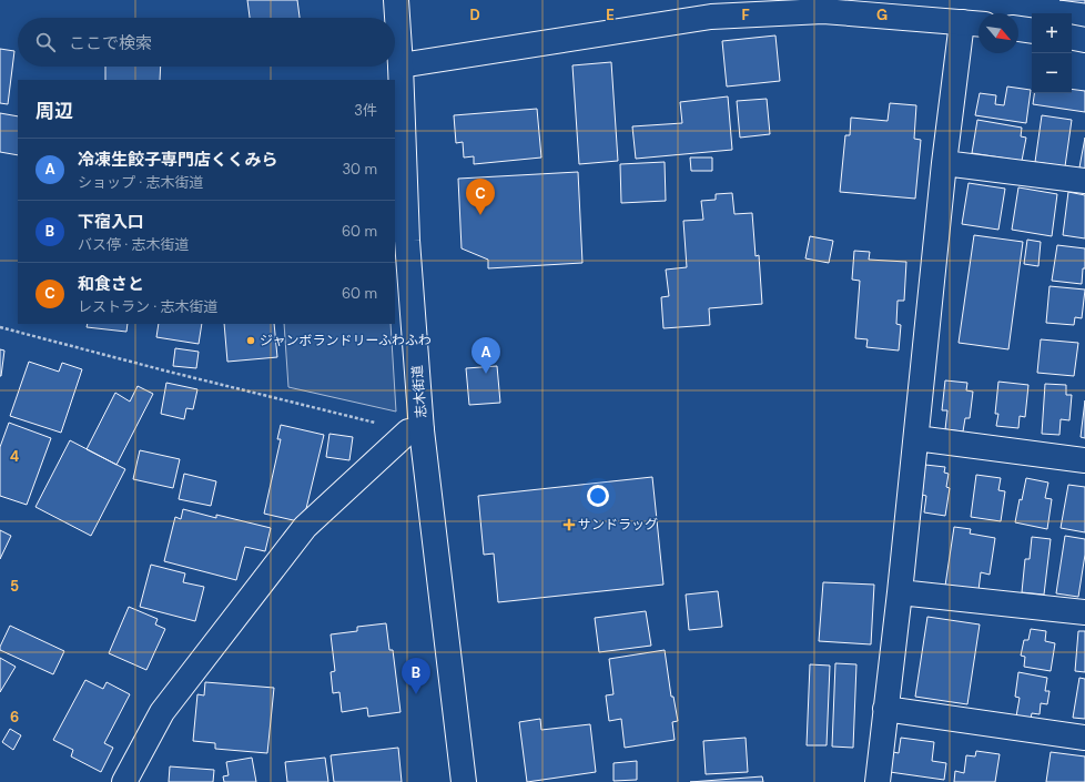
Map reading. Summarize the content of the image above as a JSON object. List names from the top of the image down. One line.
{"streets":{"street":["志木街道"]},"places":{"other":["ジャンボランドリーふわふわ"],"health":["サンドラッグ"]},"north":"bottom right","page":{"map_buttons":["+","−"],"search":"ここで検索","heading":["周辺","3件"],"list":[{"mark":"A","name":"冷凍生餃子専門店くくみら","note":"ショップ · 志木街道","value":"30 m"},{"mark":"B","name":"下宿入口","note":"バス停 · 志木街道","value":"60 m"},{"mark":"C","name":"和食さと","note":"レストラン · 志木街道","value":"60 m"}],"pins":["C","A","B"]},"grid":{"columns":["D","E","F","G"],"rows":["4","5","6"]}}
